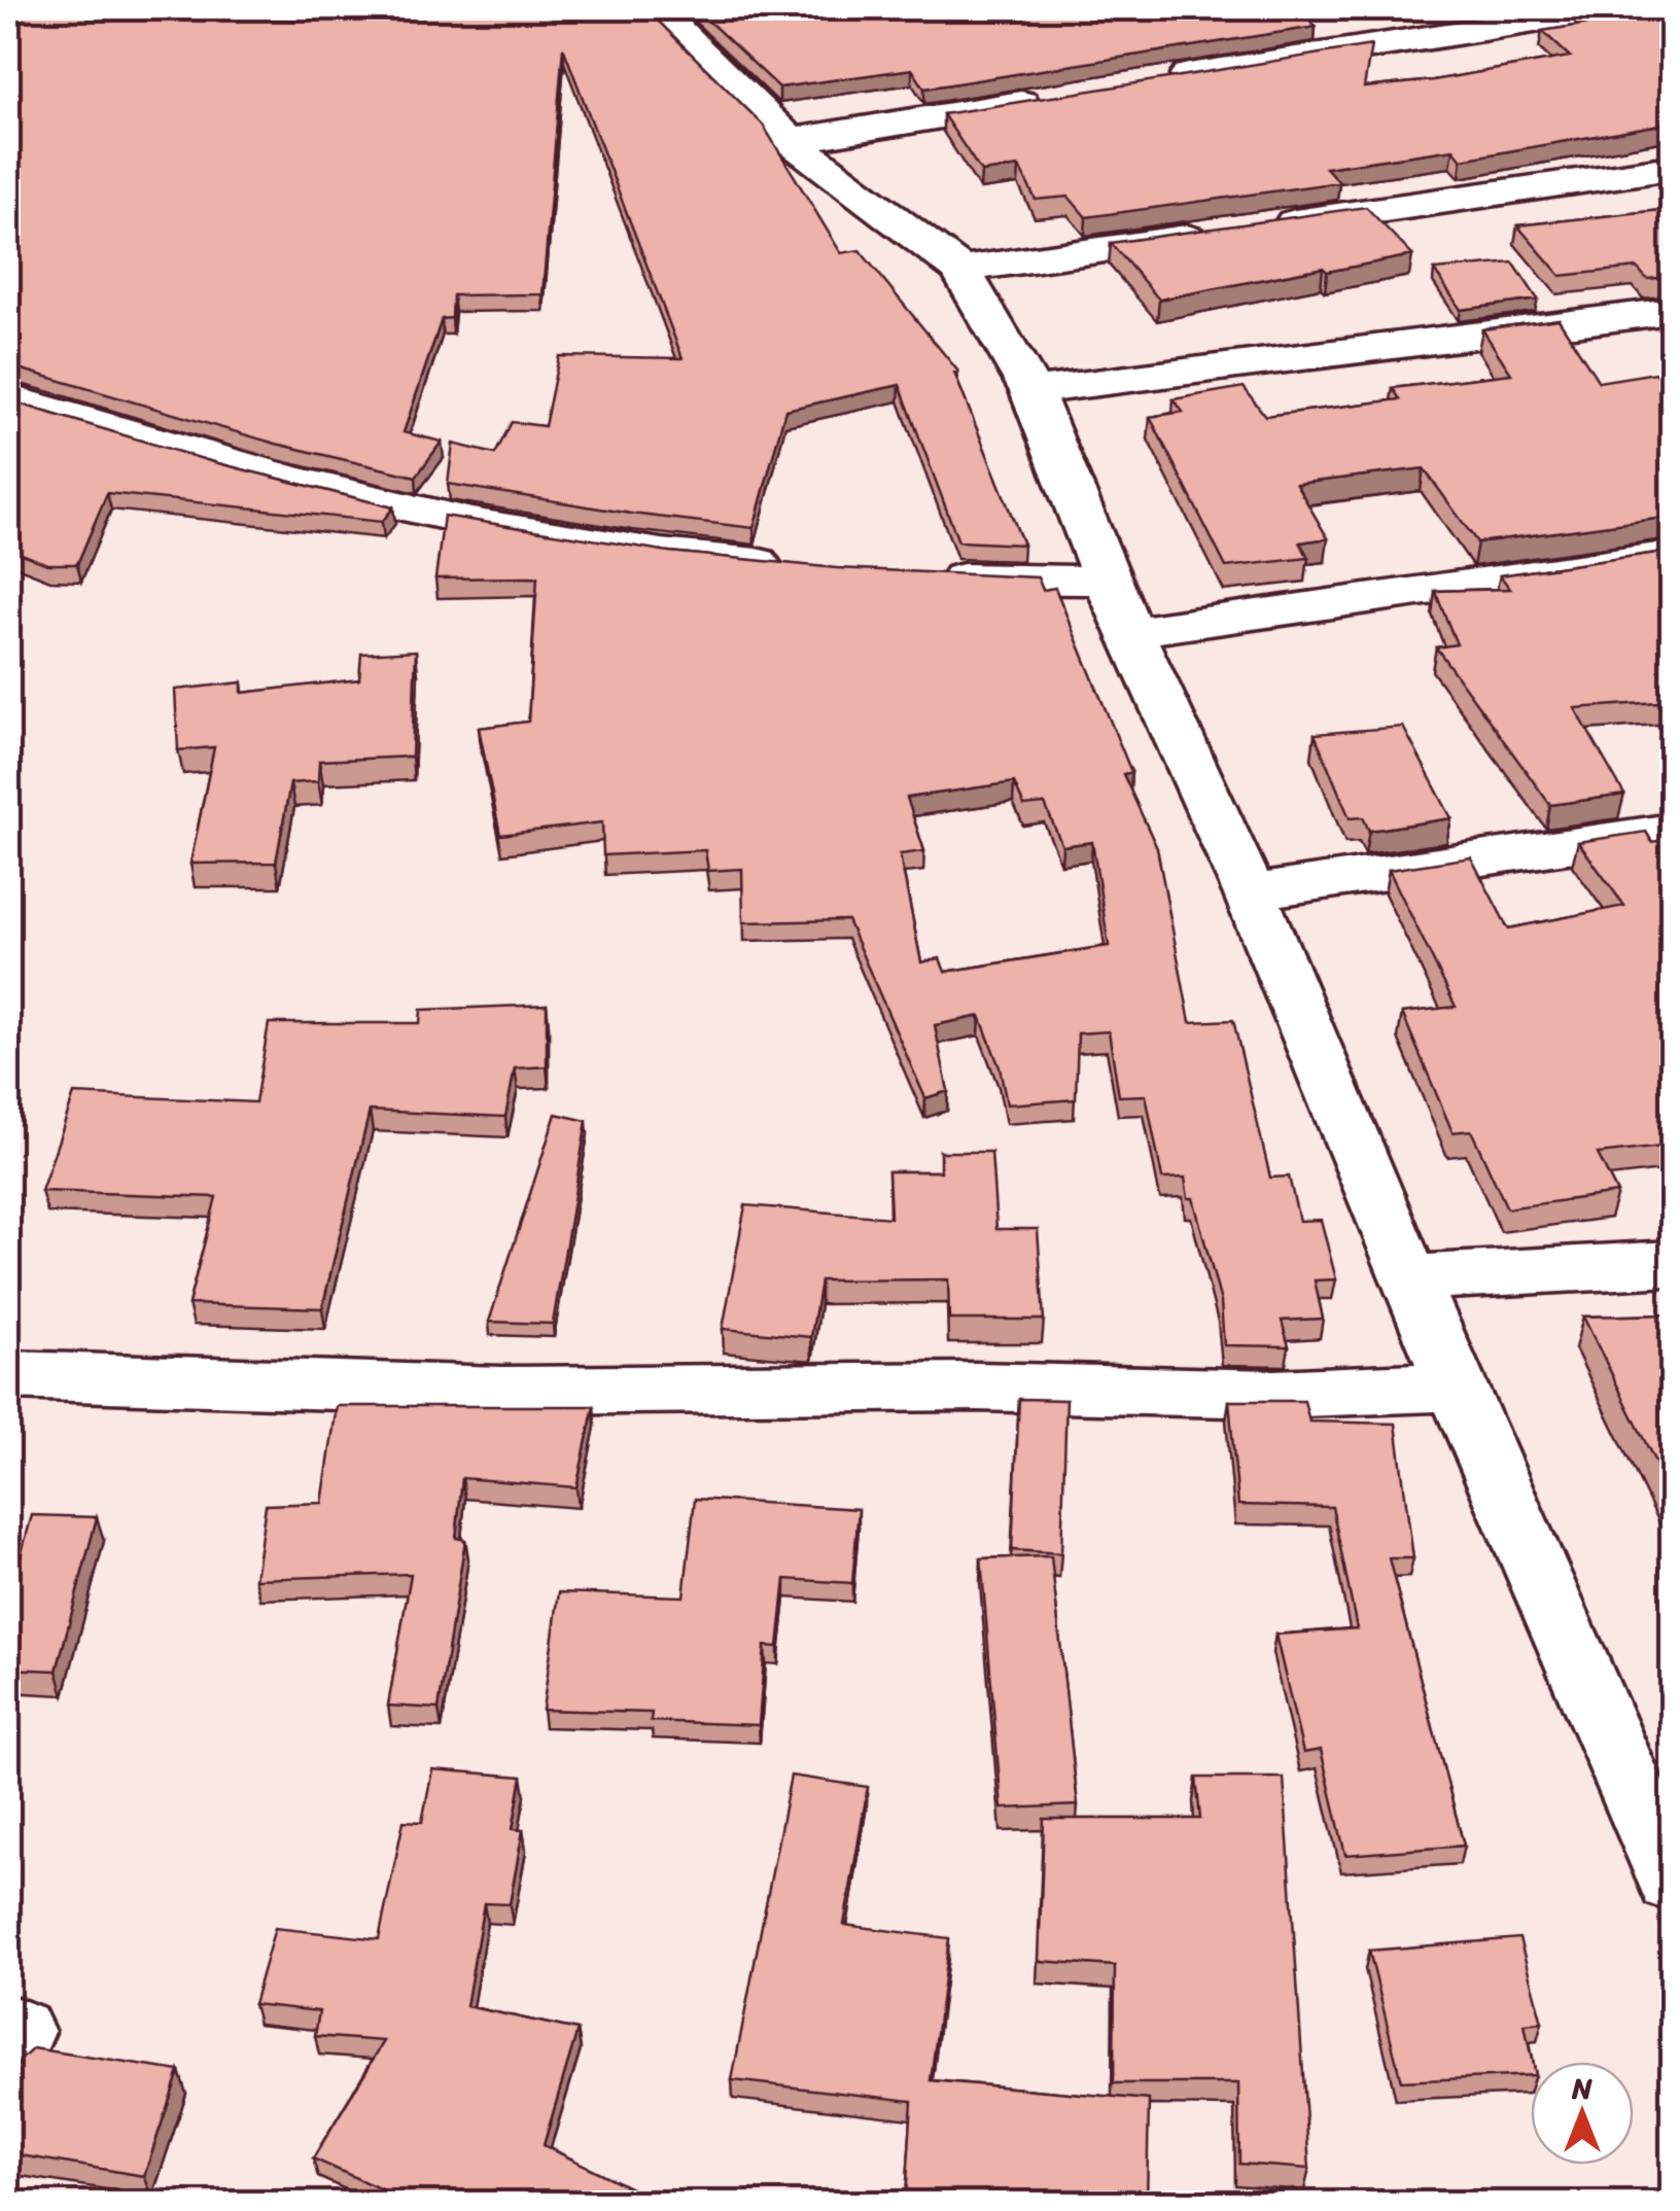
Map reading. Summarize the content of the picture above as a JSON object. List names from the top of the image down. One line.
{"north":"top"}
